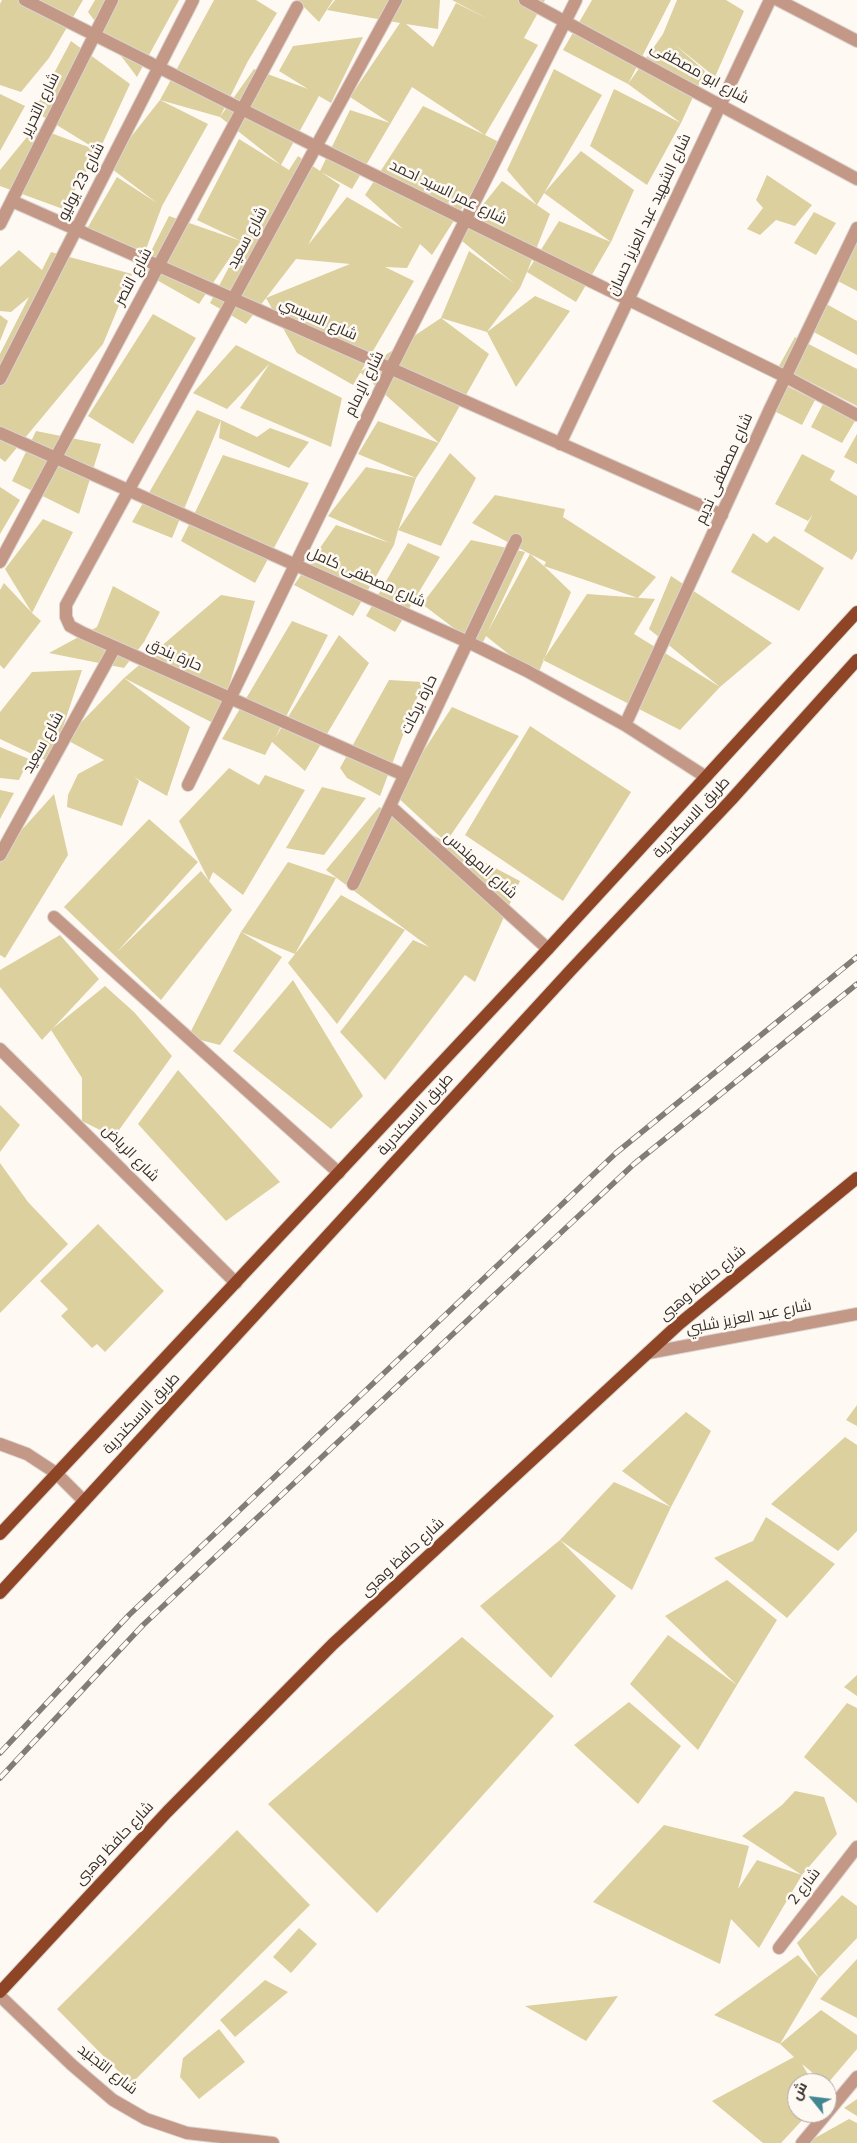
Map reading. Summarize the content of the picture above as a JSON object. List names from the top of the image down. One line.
{"streets":{"main road":["طريق الاسكندرية","شارع حافظ وهبى"],"street":["شارع ابو مصطفى","شارع التحرير","شارع 23 يوليو","شارع عمر السيد احمد","شارع الشهيد عبد العزيز حسان","شارع سعيد","شارع النصر","شارع السيسي","شارع الإمام","شارع مصطفى نديم","شارع مصطفى كامل","حارة بندق","حارة بركات","شارع المهندس","شارع الرياض","شارع عبد العزيز شلبي","شارع 2","شارع التجنيد"]},"crossings":[["شارع ابو مصطفى","شارع الشهيد عبد العزيز حسان"],["شارع ابو مصطفى","شارع الإمام"],["شارع التحرير","شارع عمر السيد احمد"],["شارع التحرير","شارع السيسي"],["شارع 23 يوليو","شارع عمر السيد احمد"],["شارع 23 يوليو","شارع السيسي"],["شارع عمر السيد احمد","شارع الشهيد عبد العزيز حسان"],["شارع عمر السيد احمد","شارع سعيد"],["شارع عمر السيد احمد","شارع النصر"],["شارع عمر السيد احمد","شارع الإمام"],["شارع عمر السيد احمد","شارع مصطفى نديم"],["شارع الشهيد عبد العزيز حسان","شارع السيسي"],["شارع سعيد","شارع السيسي"],["شارع سعيد","شارع مصطفى كامل"],["شارع سعيد","حارة بندق"],["شارع النصر","شارع السيسي"],["شارع النصر","شارع مصطفى كامل"],["شارع السيسي","شارع الإمام"],["شارع السيسي","شارع مصطفى نديم"],["شارع الإمام","شارع مصطفى كامل"],["شارع الإمام","حارة بندق"],["شارع مصطفى نديم","شارع مصطفى كامل"],["شارع مصطفى كامل","حارة بندق"],["شارع مصطفى كامل","حارة بركات"],["شارع مصطفى كامل","طريق الاسكندرية"],["حارة بندق","حارة بركات"],["حارة بركات","شارع المهندس"],["طريق الاسكندرية","شارع المهندس"],["طريق الاسكندرية","شارع الرياض"],["شارع حافظ وهبى","شارع عبد العزيز شلبي"]],"north":"top left"}
